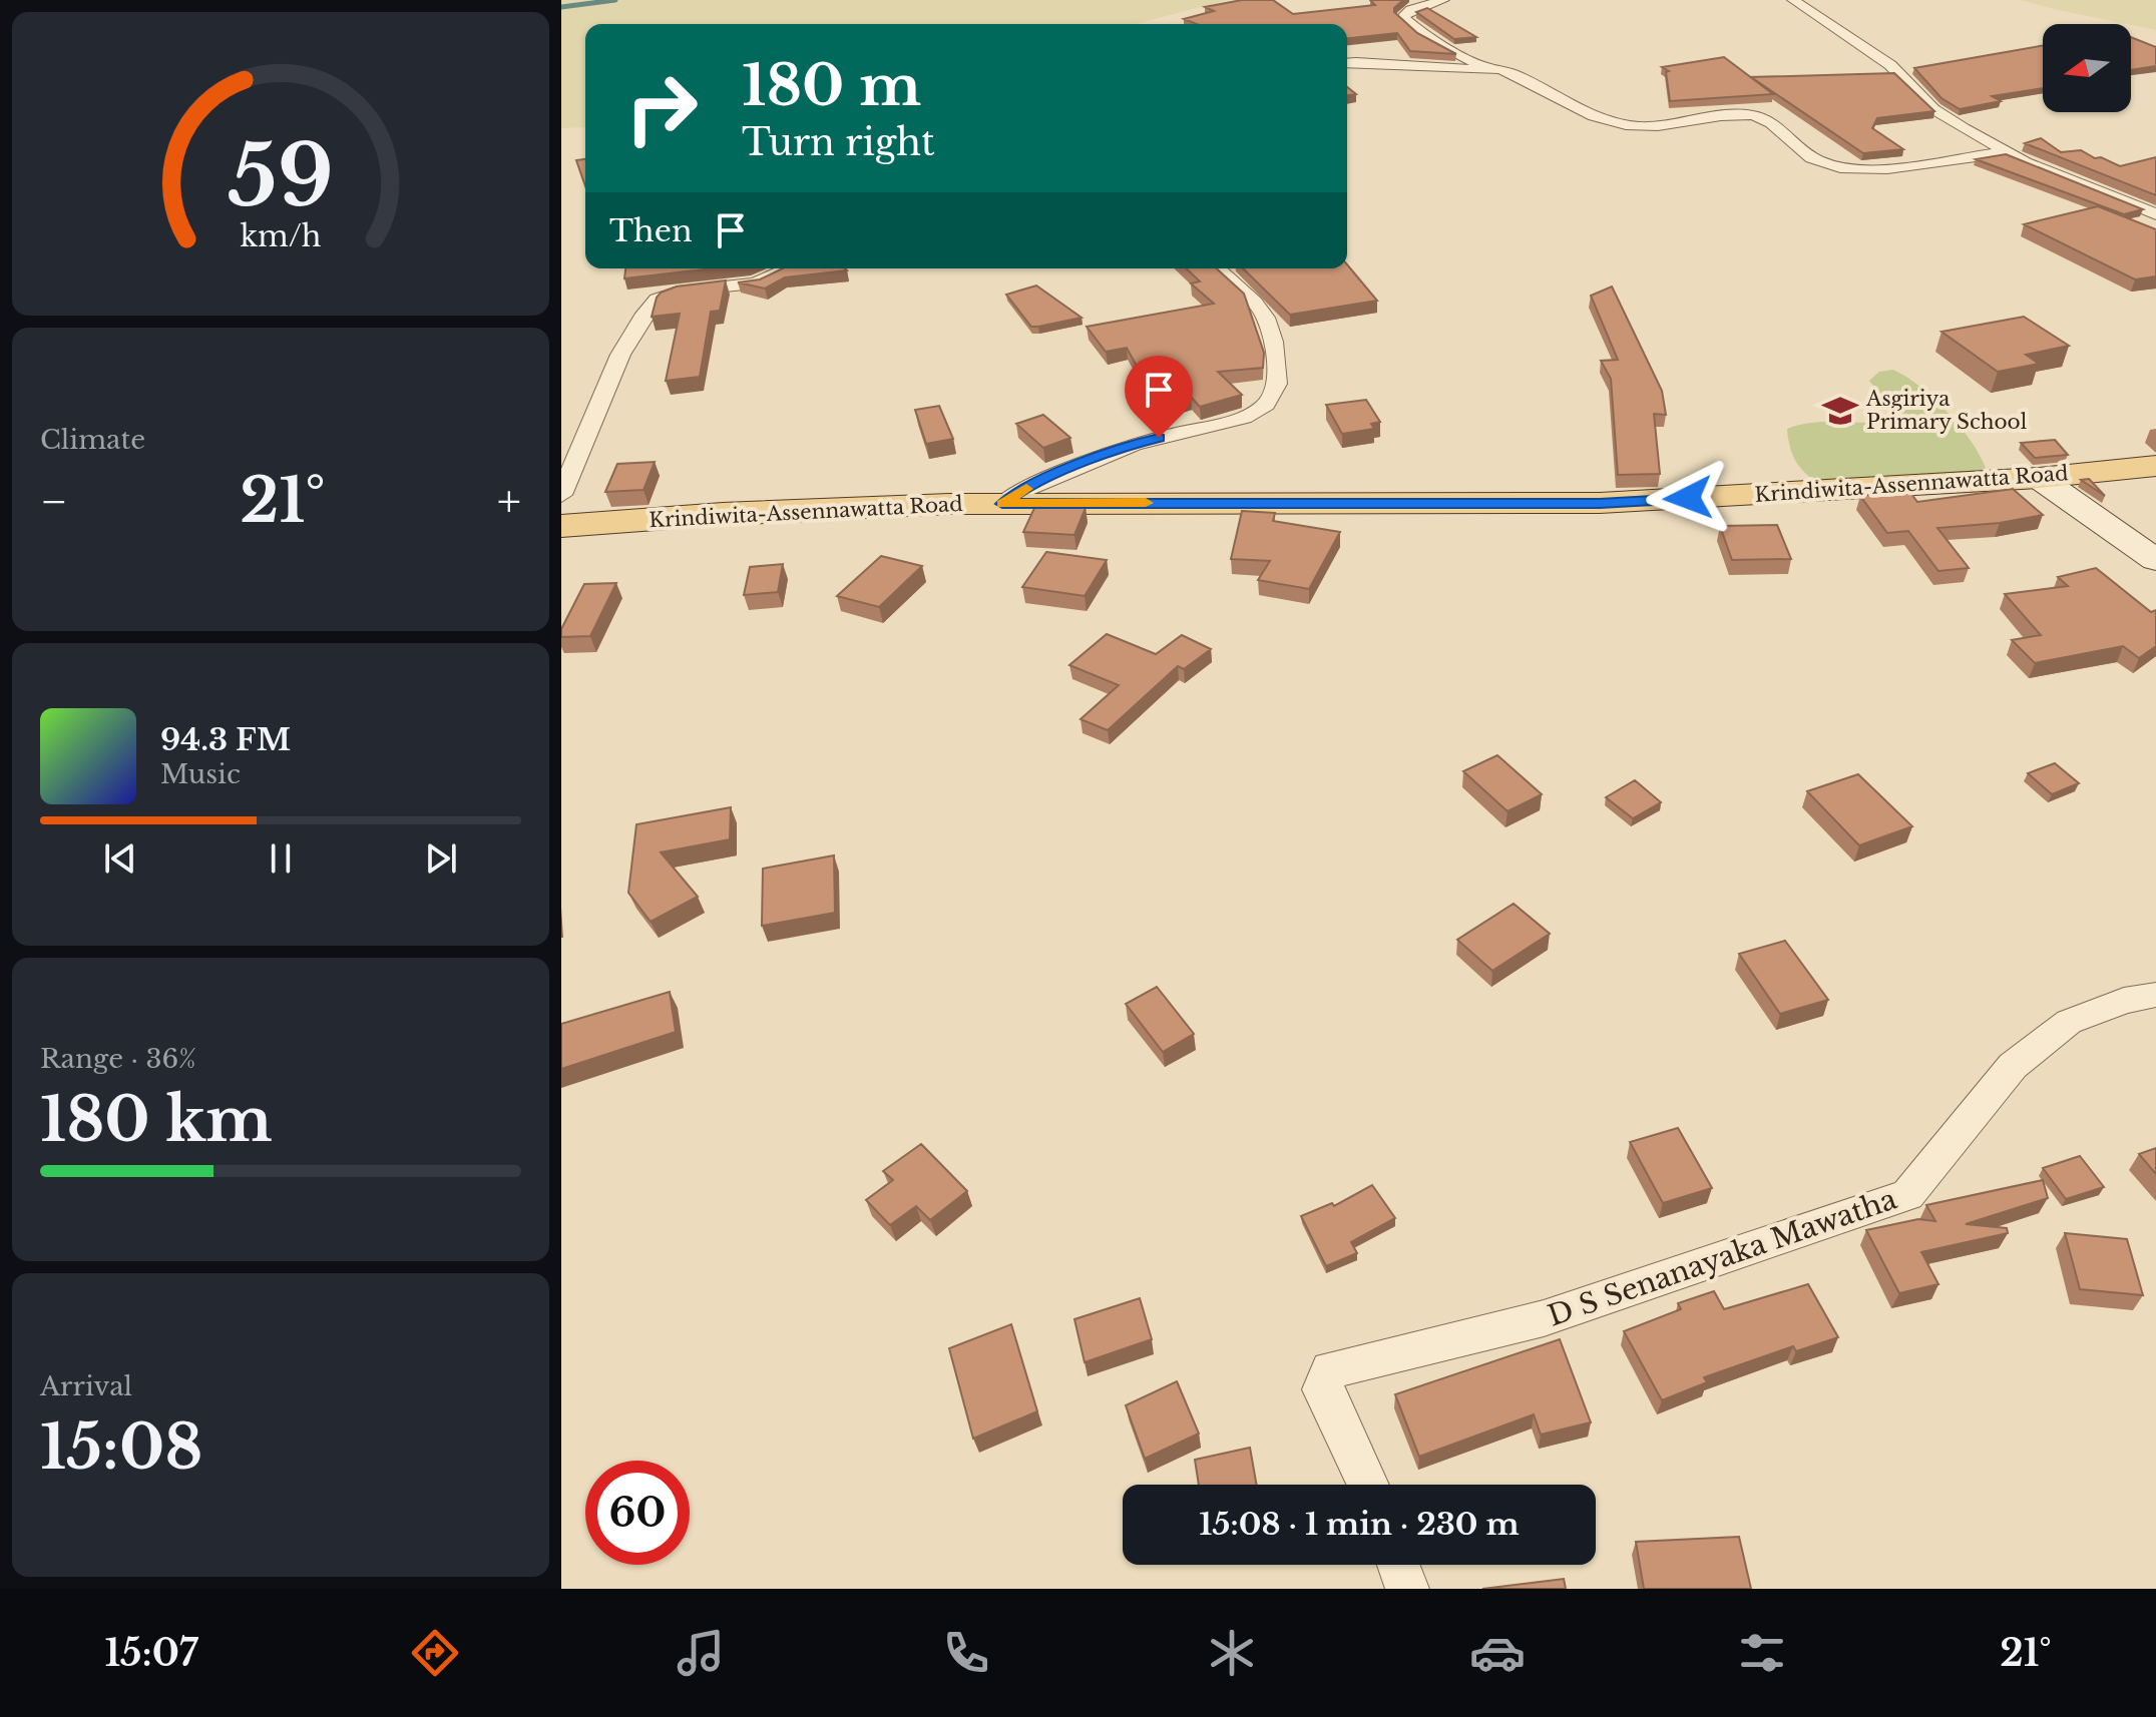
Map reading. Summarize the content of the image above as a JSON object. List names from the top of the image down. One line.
{"streets":{"main road":["Krindiwita-Assennawatta Road"],"street":["D S Senanayaka Mawatha"]},"places":{"school or university":["Asgiriya Primary School"]},"north":"left","page":{"turn":["180 m","Turn right"],"then":"Then","tile":["Climate",["Range · 36%","180 km"],["Arrival","15:08"]],"heat":["−","21°","+"],"song":["94.3 FM","Music"],"limit":"60","trip":"15:08 · 1 min · 230 m","tabs":["15:07","21°"],"gauge":["59","km/h"]}}
